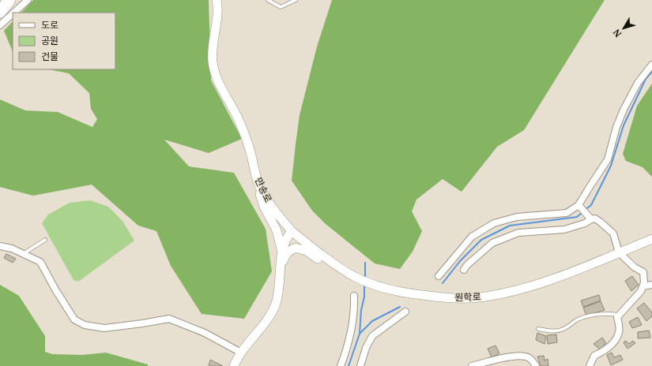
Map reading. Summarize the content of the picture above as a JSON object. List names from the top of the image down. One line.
{"streets":{"street":["만송로","원학로"]},"crossings":[["만송로","원학로"]],"legend":["도로","공원","건물"],"north":"bottom left"}
